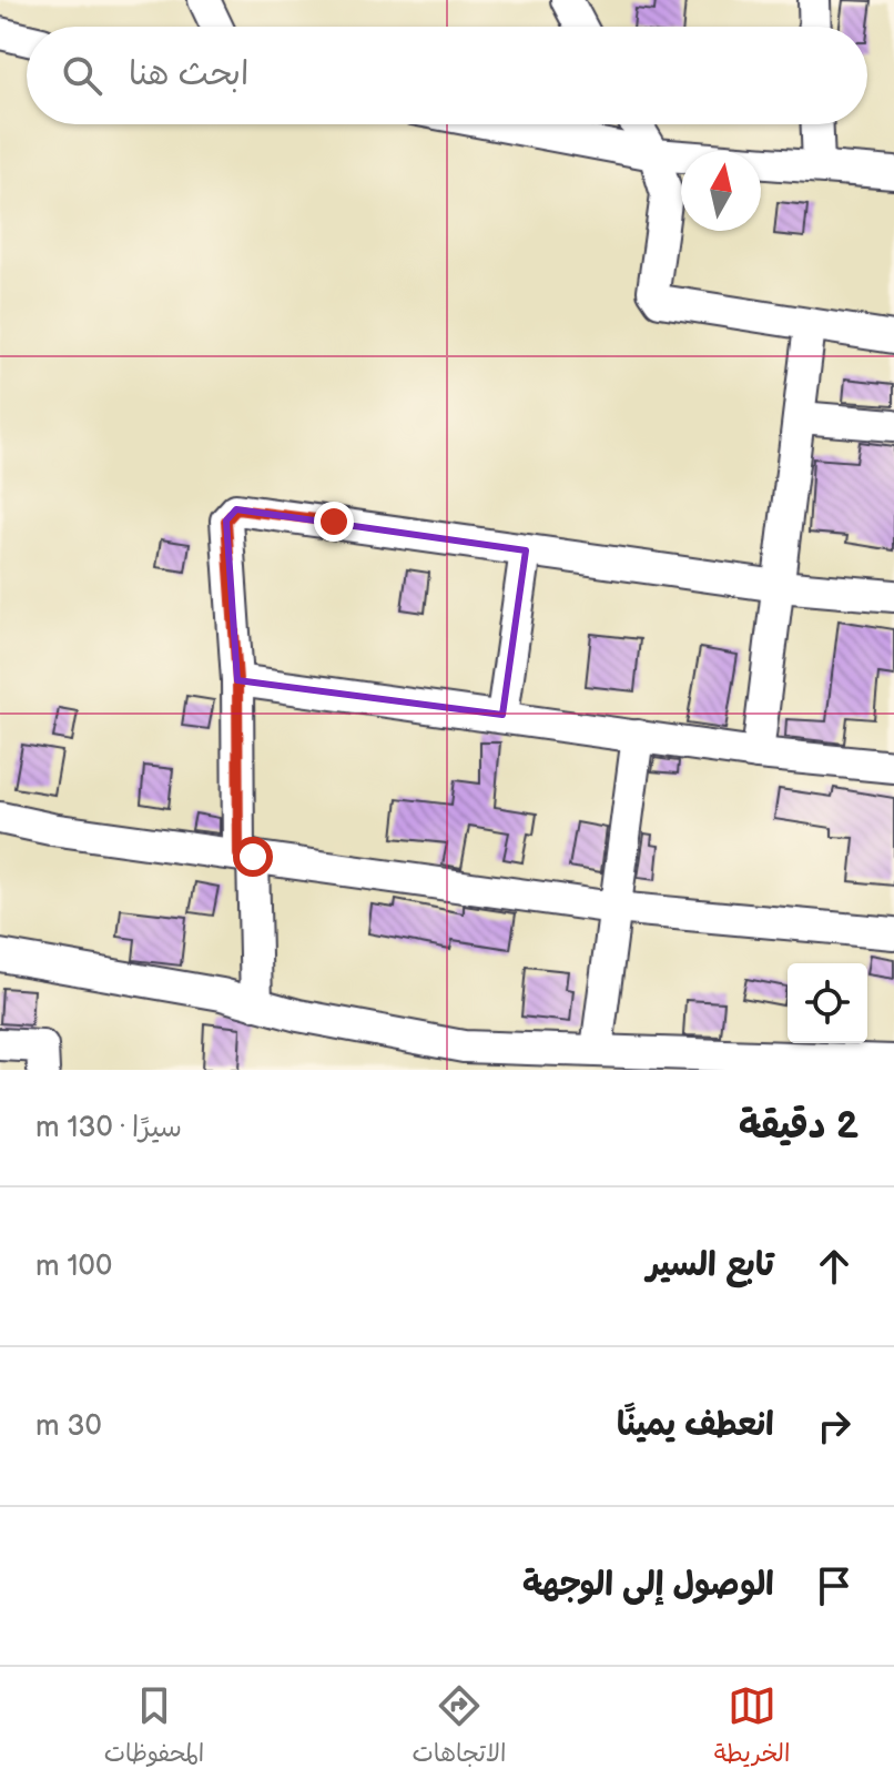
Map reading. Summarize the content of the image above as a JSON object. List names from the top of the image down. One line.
{"north":"top","page":{"search":"ابحث هنا","heading":["2 دقيقة","سيرًا · 130 m"],"list":[["تابع السير","100 m"],["انعطف يمينًا","30 m"],"الوصول إلى الوجهة"],"nav":["الخريطة","الاتجاهات","المحفوظات"]}}
